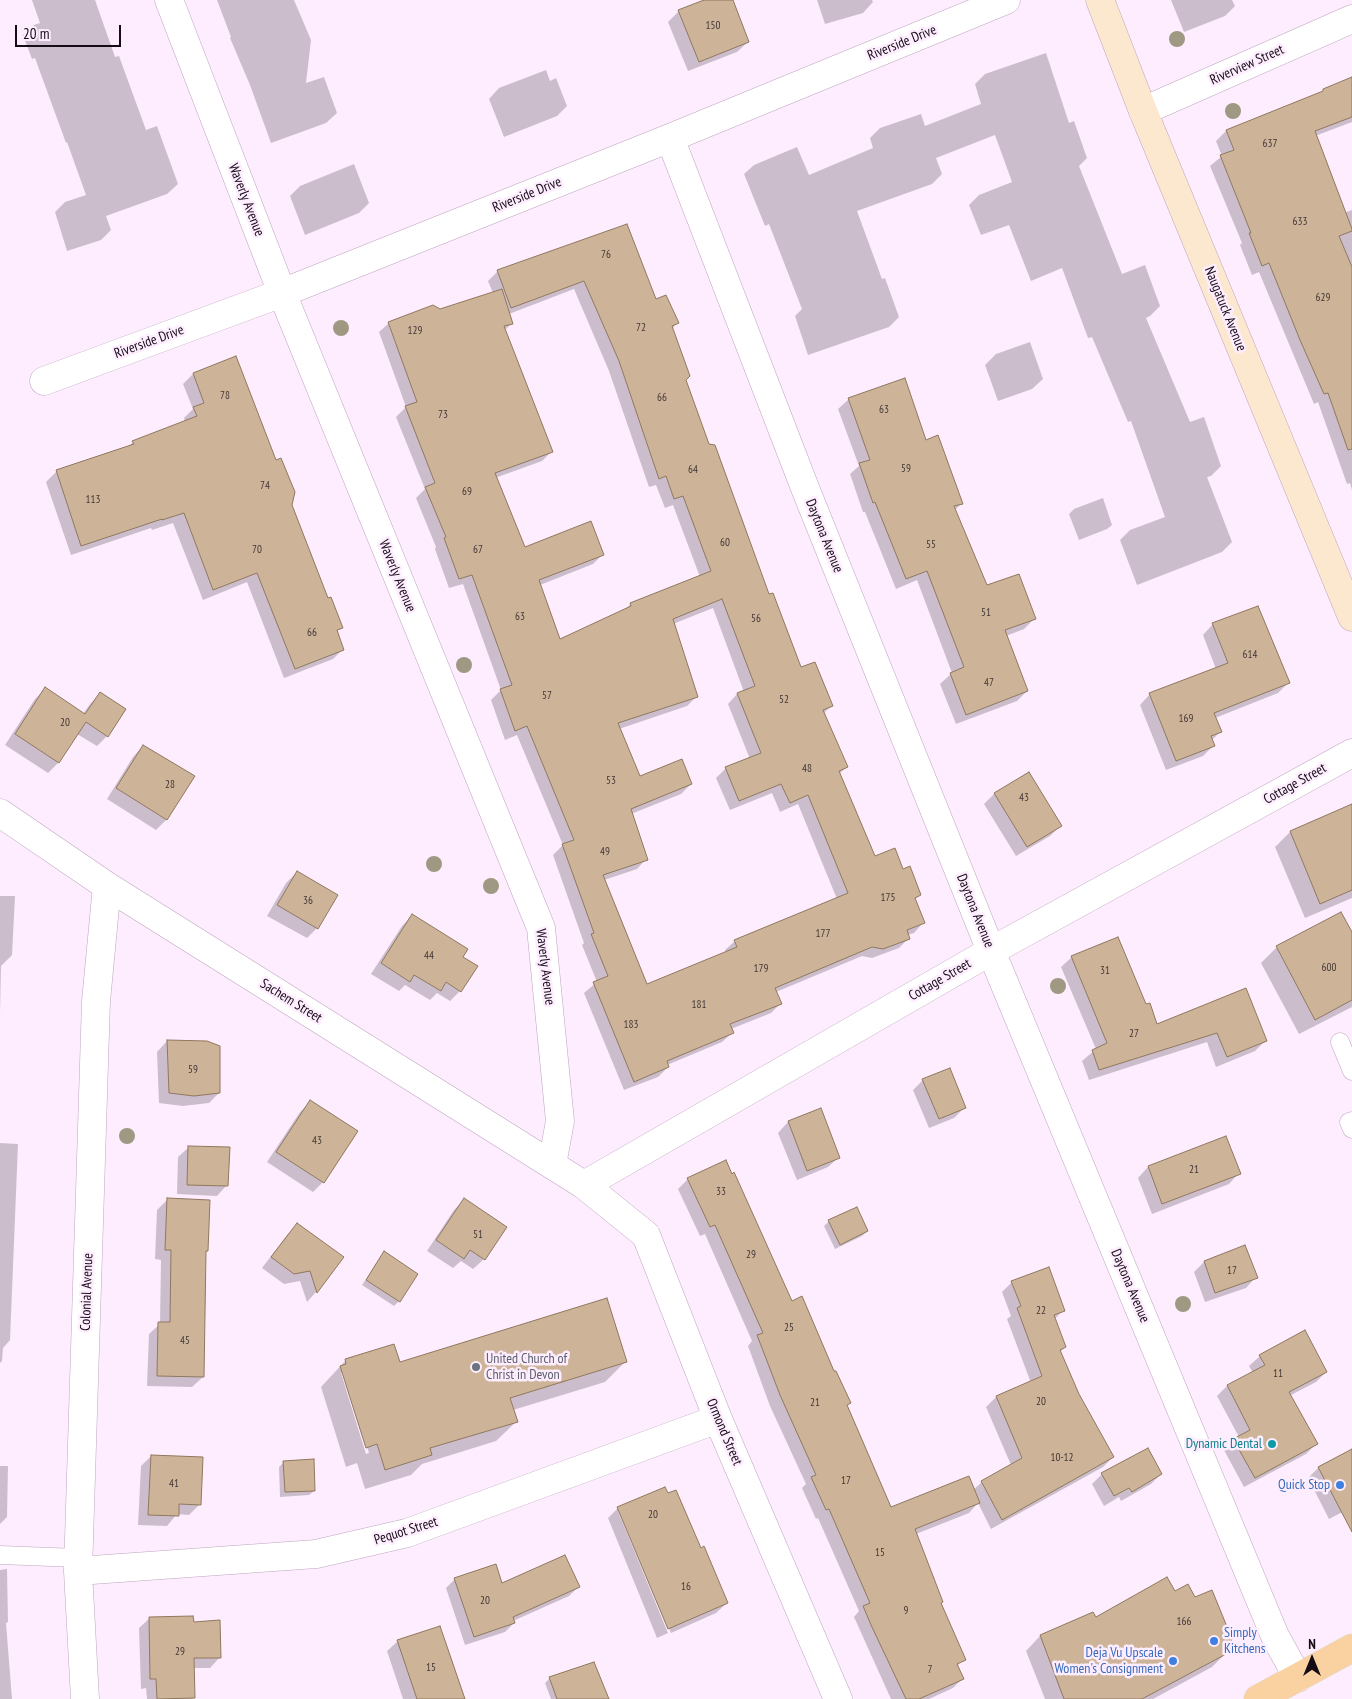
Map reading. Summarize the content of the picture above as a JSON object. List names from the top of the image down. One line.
{"streets":{"main road":["Naugatuck Avenue"],"street":["Riverside Drive","Riverview Street","Waverly Avenue","Daytona Avenue","Cottage Street","Sachem Street","Colonial Avenue","Ormond Street","Pequot Street"]},"crossings":[["Riverside Drive","Waverly Avenue"],["Riverside Drive","Daytona Avenue"],["Riverview Street","Naugatuck Avenue"],["Waverly Avenue","Sachem Street"],["Daytona Avenue","Cottage Street"],["Cottage Street","Sachem Street"],["Cottage Street","Ormond Street"],["Sachem Street","Colonial Avenue"],["Sachem Street","Ormond Street"],["Colonial Avenue","Pequot Street"],["Ormond Street","Pequot Street"]],"places":["United Church of Christ in Devon","Dynamic Dental","Quick Stop","Simply Kitchens","Deja Vu Upscale Women's Consignment"],"house_numbers":["150","637","633","76","629","72","129","78","66","63","73","59","64","74","69","113","60","55","70","67","51","63","56","66","614","47","57","52","169","20","48","53","28","43","49","175","36","177","44","600","179","31","181","183","27","59","43","21","33","51","29","17","22","25","45","11","20","21","10-12","17","41","20","15","16","20","9","166","29","15","7"],"scale_bar":"20 m","north":"top"}
